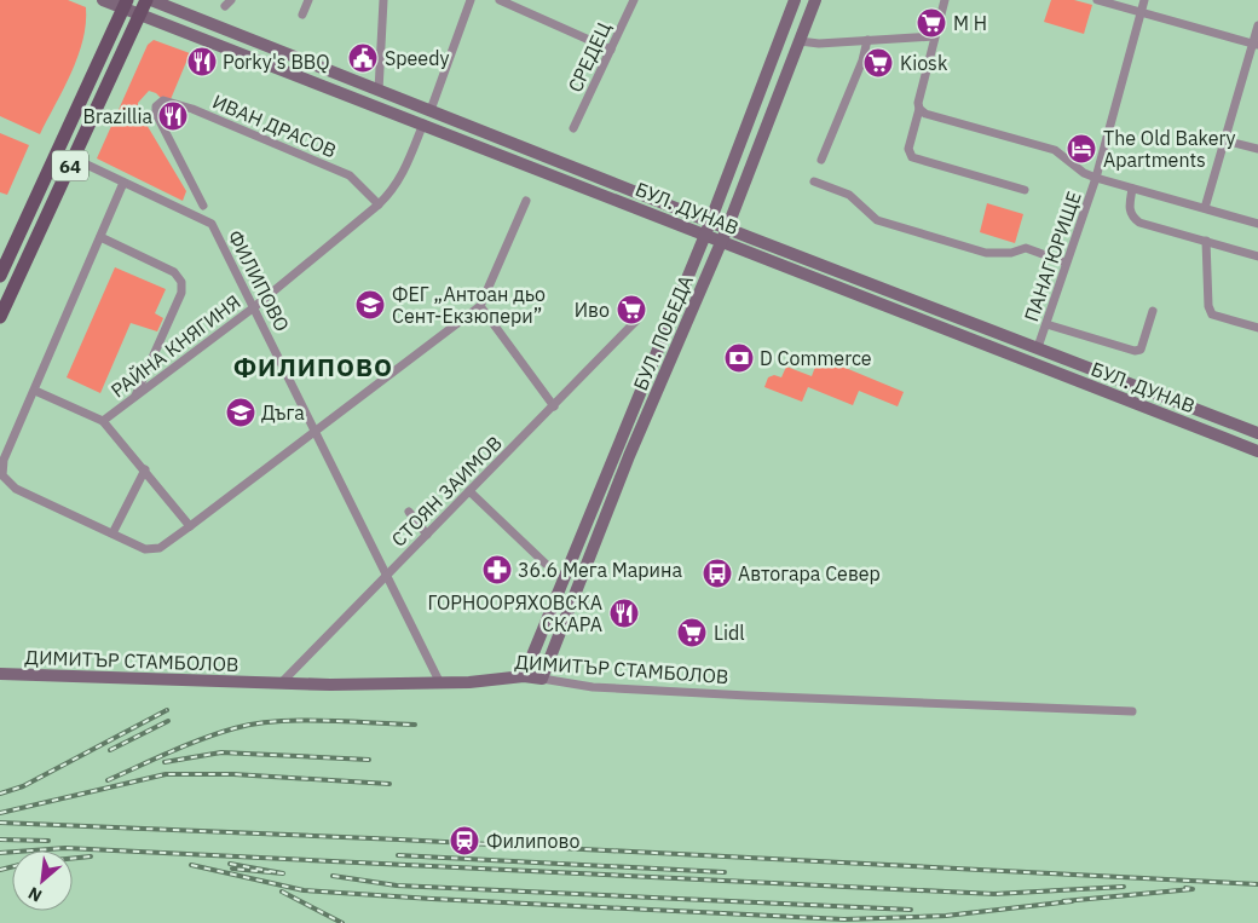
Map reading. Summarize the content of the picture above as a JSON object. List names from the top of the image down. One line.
{"streets":{"main road":["64","БУЛ. ДУНАВ","БУЛ. ПОБЕДА","ДИМИТЪР СТАМБОЛОВ"],"street":["СРЕДЕЦ","ИВАН ДРАСОВ","ПАНАГЮРИЩЕ","ФИЛИПОВО","РАЙНА КНЯГИНЯ","СТОЯН ЗАИМОВ"]},"crossings":[["ИВАН ДРАСОВ","РАЙНА КНЯГИНЯ"],["64","БУЛ. ДУНАВ"],["64","ФИЛИПОВО"],["БУЛ. ДУНАВ","ПАНАГЮРИЩЕ"],["БУЛ. ДУНАВ","БУЛ. ПОБЕДА"],["БУЛ. ДУНАВ","РАЙНА КНЯГИНЯ"],["ФИЛИПОВО","РАЙНА КНЯГИНЯ"],["ФИЛИПОВО","СТОЯН ЗАИМОВ"],["ФИЛИПОВО","ДИМИТЪР СТАМБОЛОВ"],["БУЛ. ПОБЕДА","ДИМИТЪР СТАМБОЛОВ"],["СТОЯН ЗАИМОВ","ДИМИТЪР СТАМБОЛОВ"]],"districts":["ФИЛИПОВО"],"places":{"supermarket":["М Н","Kiosk","Иво","Lidl"],"public building":["Speedy"],"restaurant":["Porky's BBQ","Brazillia","ГОРНООРЯХОВСКА СКАРА"],"hotel":["The Old Bakery Apartments"],"school or university":["ФЕГ „Антоан дьо Сент-Екзюпери”","Дъга"],"bank":["D Commerce"],"pharmacy":["36.6 Мега Марина"],"bus stop":["Автогара Север"],"station":["Филипово"]},"north":"bottom left"}
